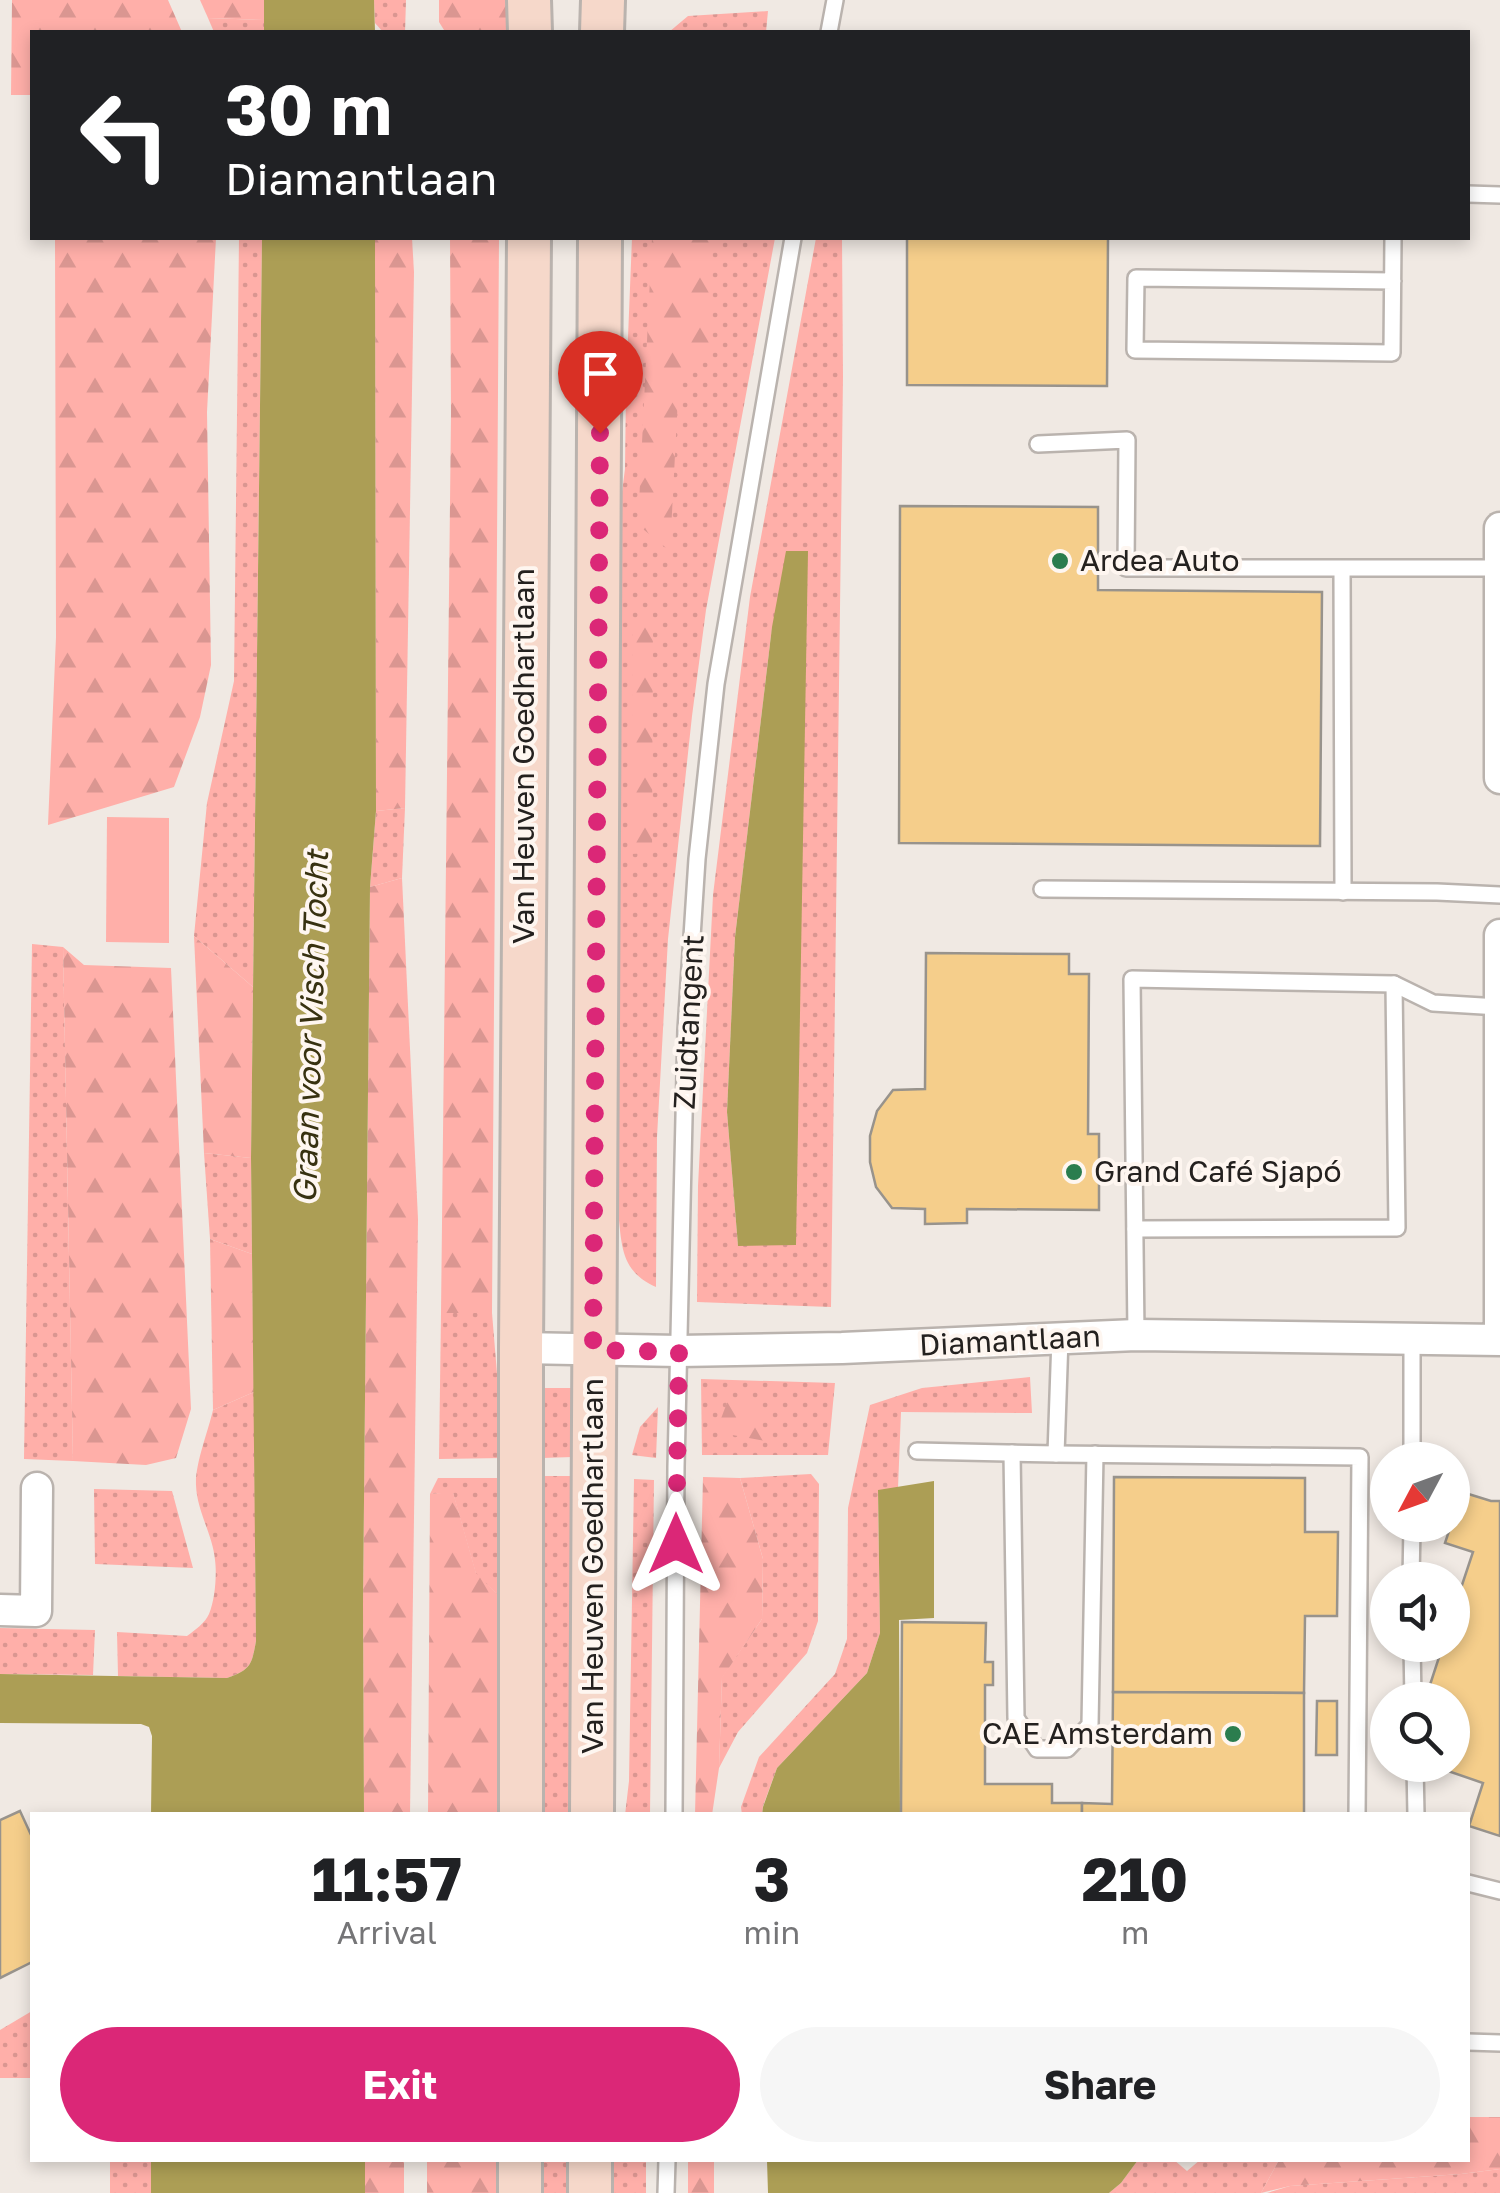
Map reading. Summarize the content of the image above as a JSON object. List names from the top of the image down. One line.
{"streets":{"main road":["Van Heuven Goedhartlaan"],"street":["Diamantlaan"],"lane":["Zuidtangent"]},"crossings":[["Van Heuven Goedhartlaan","Diamantlaan"],["Zuidtangent","Diamantlaan"]],"water":["Graan voor Visch Tocht"],"places":["Ardea Auto","Grand Café Sjapó","CAE Amsterdam"],"north":"bottom left","page":{"turn":["30 m","Diamantlaan"],"eta":["11:57","Arrival","3","min","210","m"],"buttons":["Exit","Share"]}}
